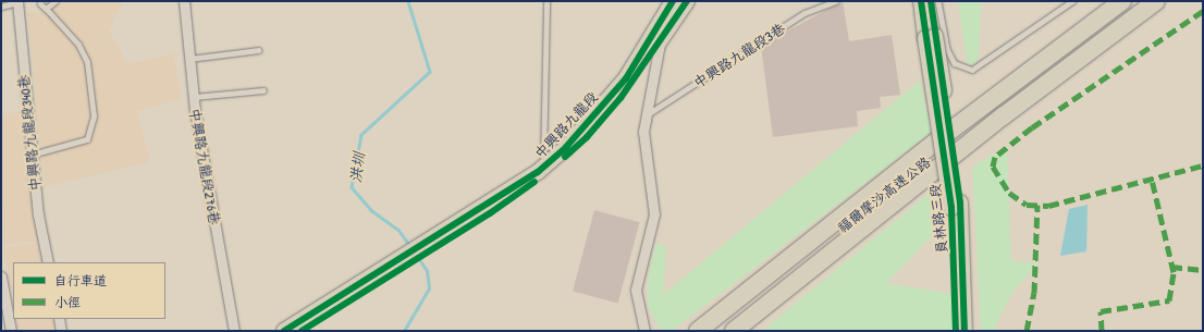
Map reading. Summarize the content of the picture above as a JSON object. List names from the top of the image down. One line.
{"streets":{"highway":["福爾摩沙高速公路"],"main road":["中興路九龍段","員林路三段"],"street":["中興路九龍段340巷","中興路九龍段276巷"],"lane":["中興路九龍段3巷"]},"water":["洪圳"],"legend":["自行車道","小徑"]}
